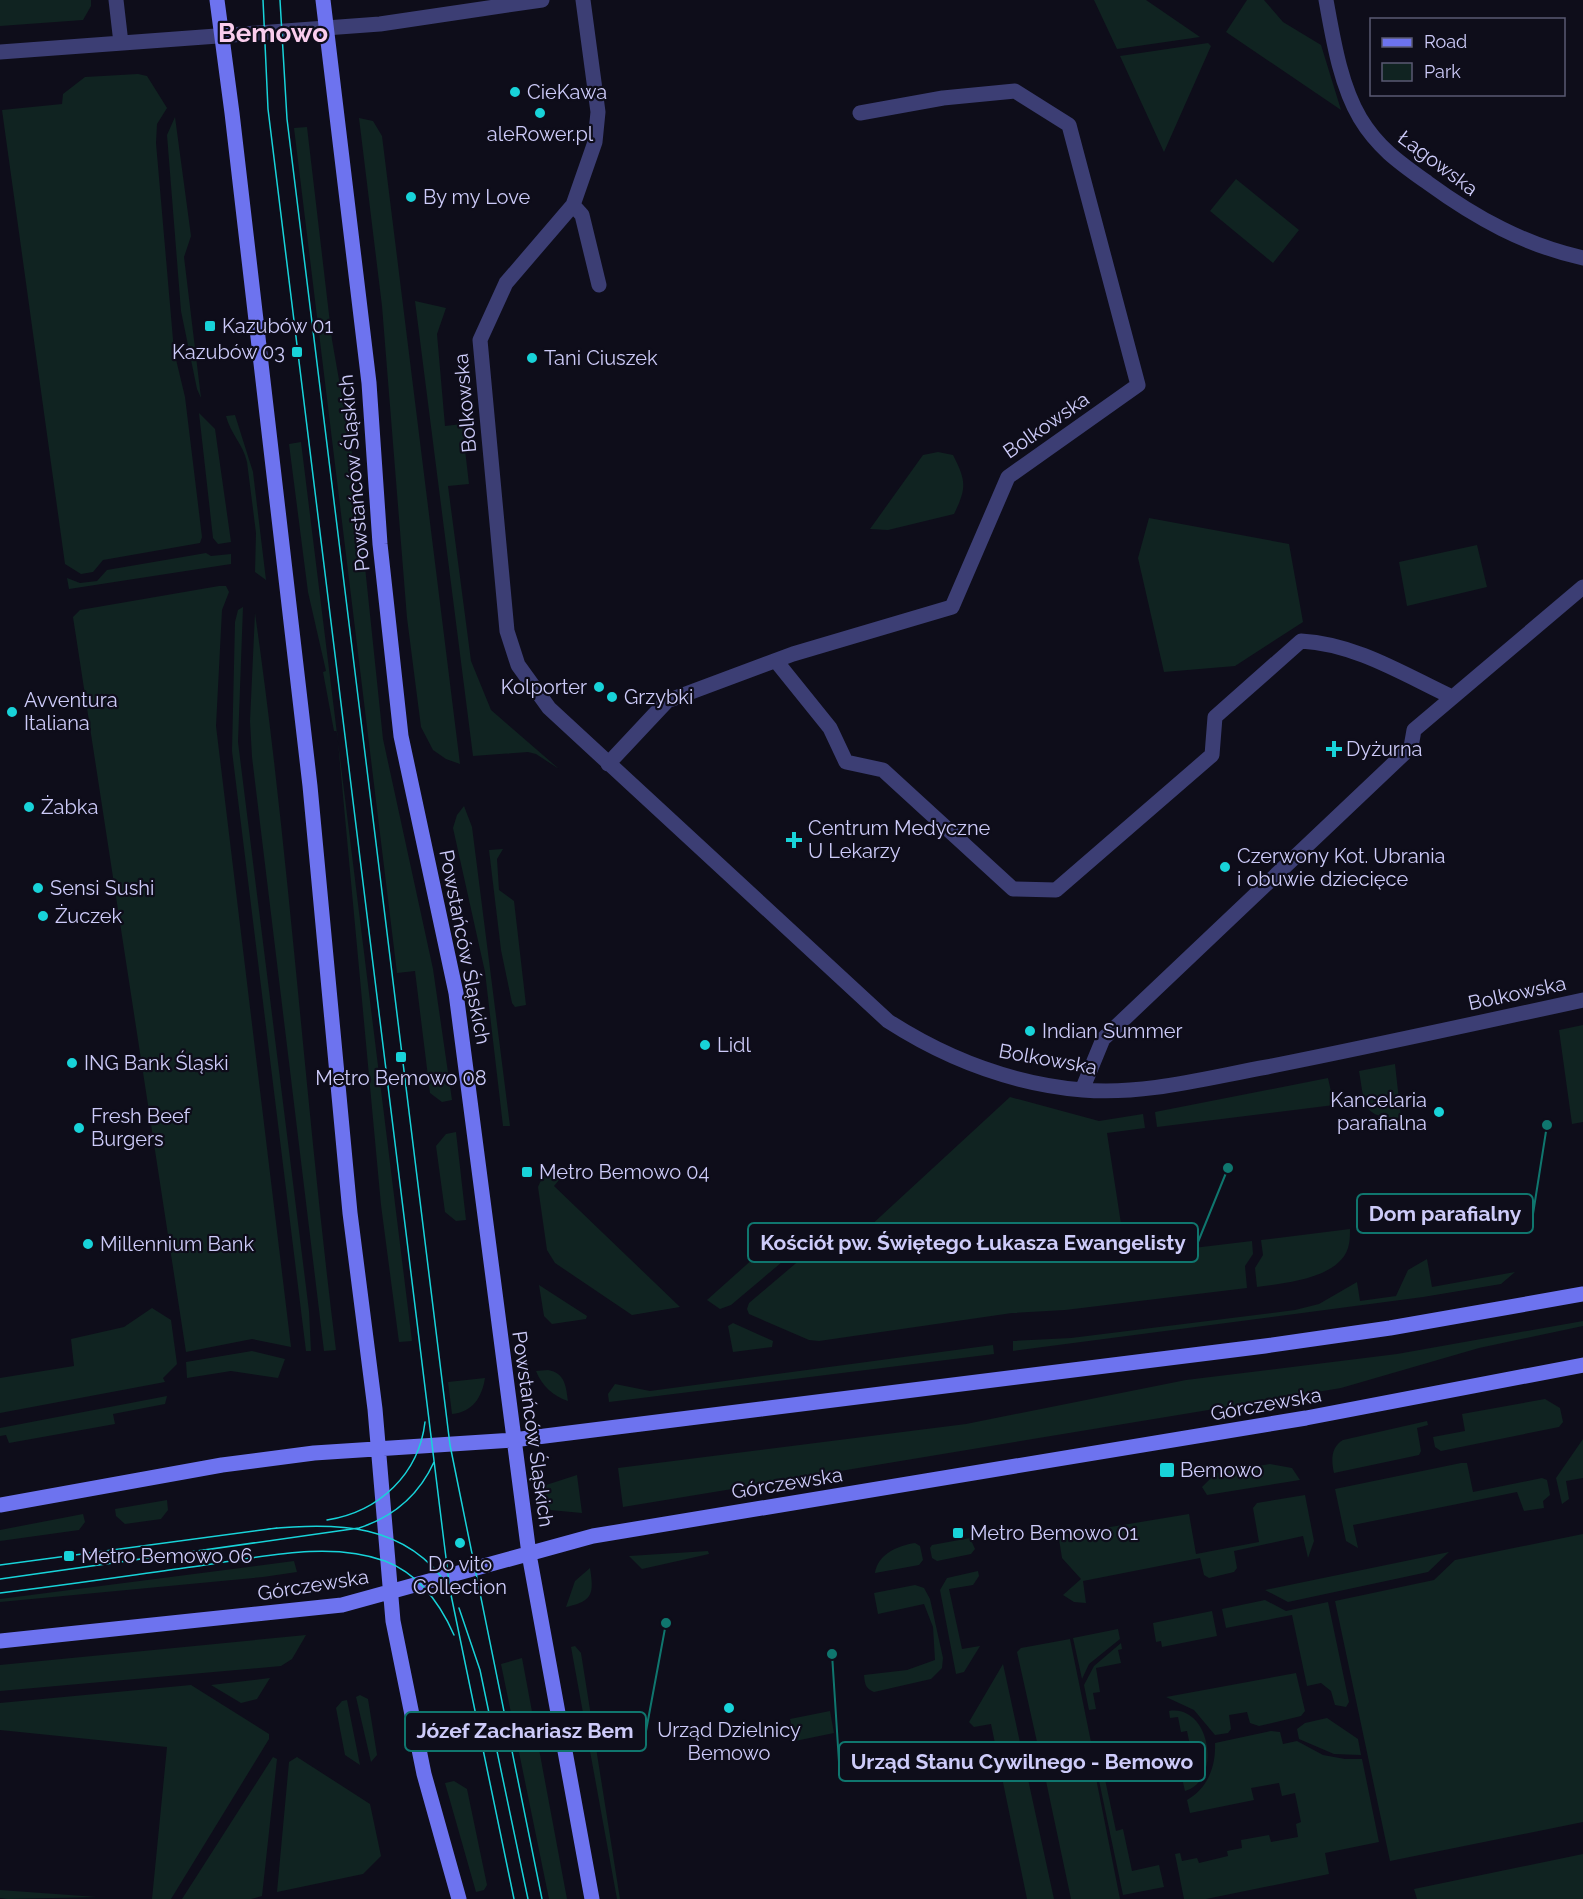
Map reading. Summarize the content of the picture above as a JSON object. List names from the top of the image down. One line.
{"streets":{"main road":["Powstańców Śląskich","Górczewska"],"street":["Łagowska","Bolkowska"]},"crossings":[["Powstańców Śląskich","Górczewska"]],"districts":["Bemowo"],"places":{"other":["CieKawa","aleRower.pl","By my Love","Tani Ciuszek","Kolporter","Grzybki","Avventura Italiana","Żabka","Czerwony Kot. Ubrania i obuwie dziecięce","Sensi Sushi","Żuczek","Indian Summer","Lidl","ING Bank Śląski","Kancelaria parafialna","Dom parafialny","Fresh Beef Burgers","Kościół pw. Świętego Łukasza Ewangelisty","Millennium Bank","Do vito Collection","Józef Zachariasz Bem","Urząd Stanu Cywilnego - Bemowo","Urząd Dzielnicy Bemowo"],"transit":["Kazubów 01","Kazubów 03","Metro Bemowo 08","Metro Bemowo 04","Bemowo","Metro Bemowo 01","Metro Bemowo 06"],"health":["Dyżurna","Centrum Medyczne U Lekarzy"]},"legend":["Road","Park"]}
